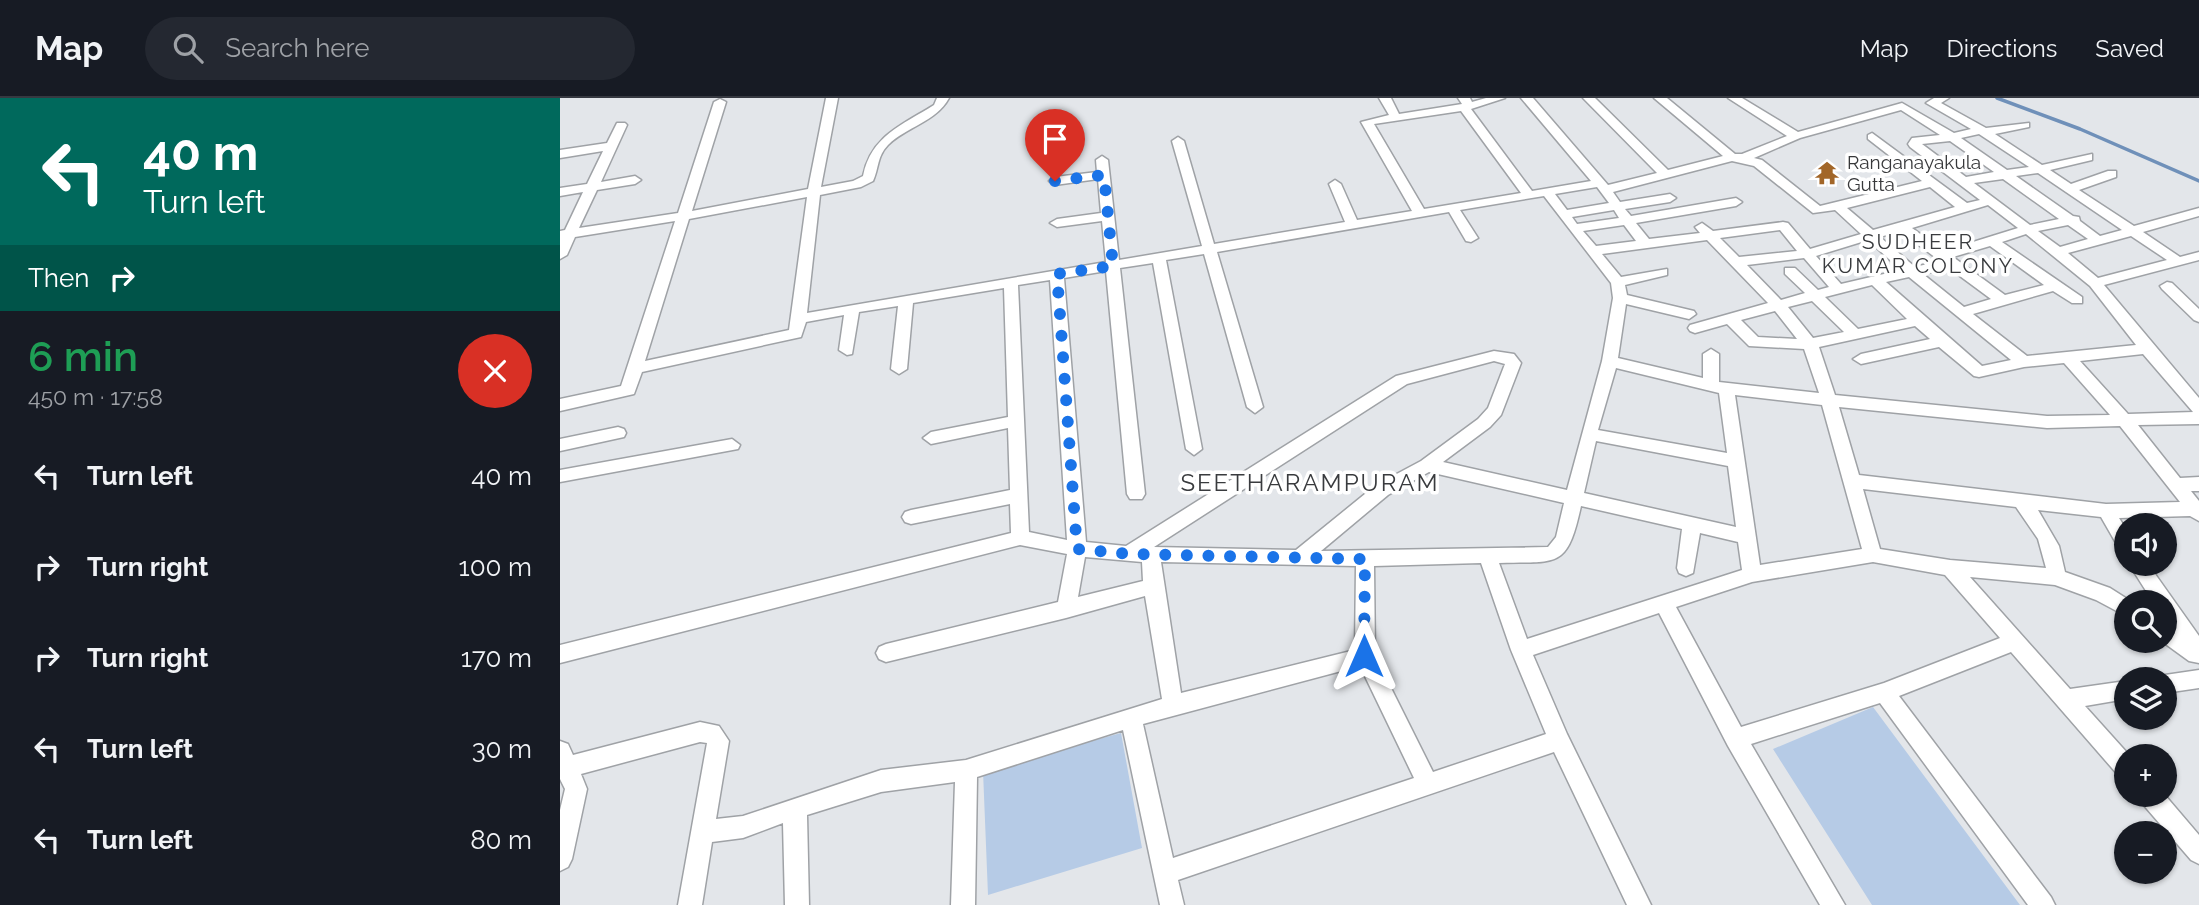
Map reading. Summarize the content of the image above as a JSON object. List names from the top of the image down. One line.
{"districts":["SUDHEER KUMAR COLONY","SEETHARAMPURAM"],"places":{"temple":["Ranganayakula Gutta"]},"page":{"header":"Map","search":"Search here","nav":["Map","Directions","Saved"],"turn":["40 m","Turn left"],"then":"Then","heading":["6 min","450 m · 17:58"],"list":[{"name":"Turn left","value":"40 m"},{"name":"Turn right","value":"100 m"},{"name":"Turn right","value":"170 m"},{"name":"Turn left","value":"30 m"},{"name":"Turn left","value":"80 m"}],"map_buttons":["+","−"]}}
